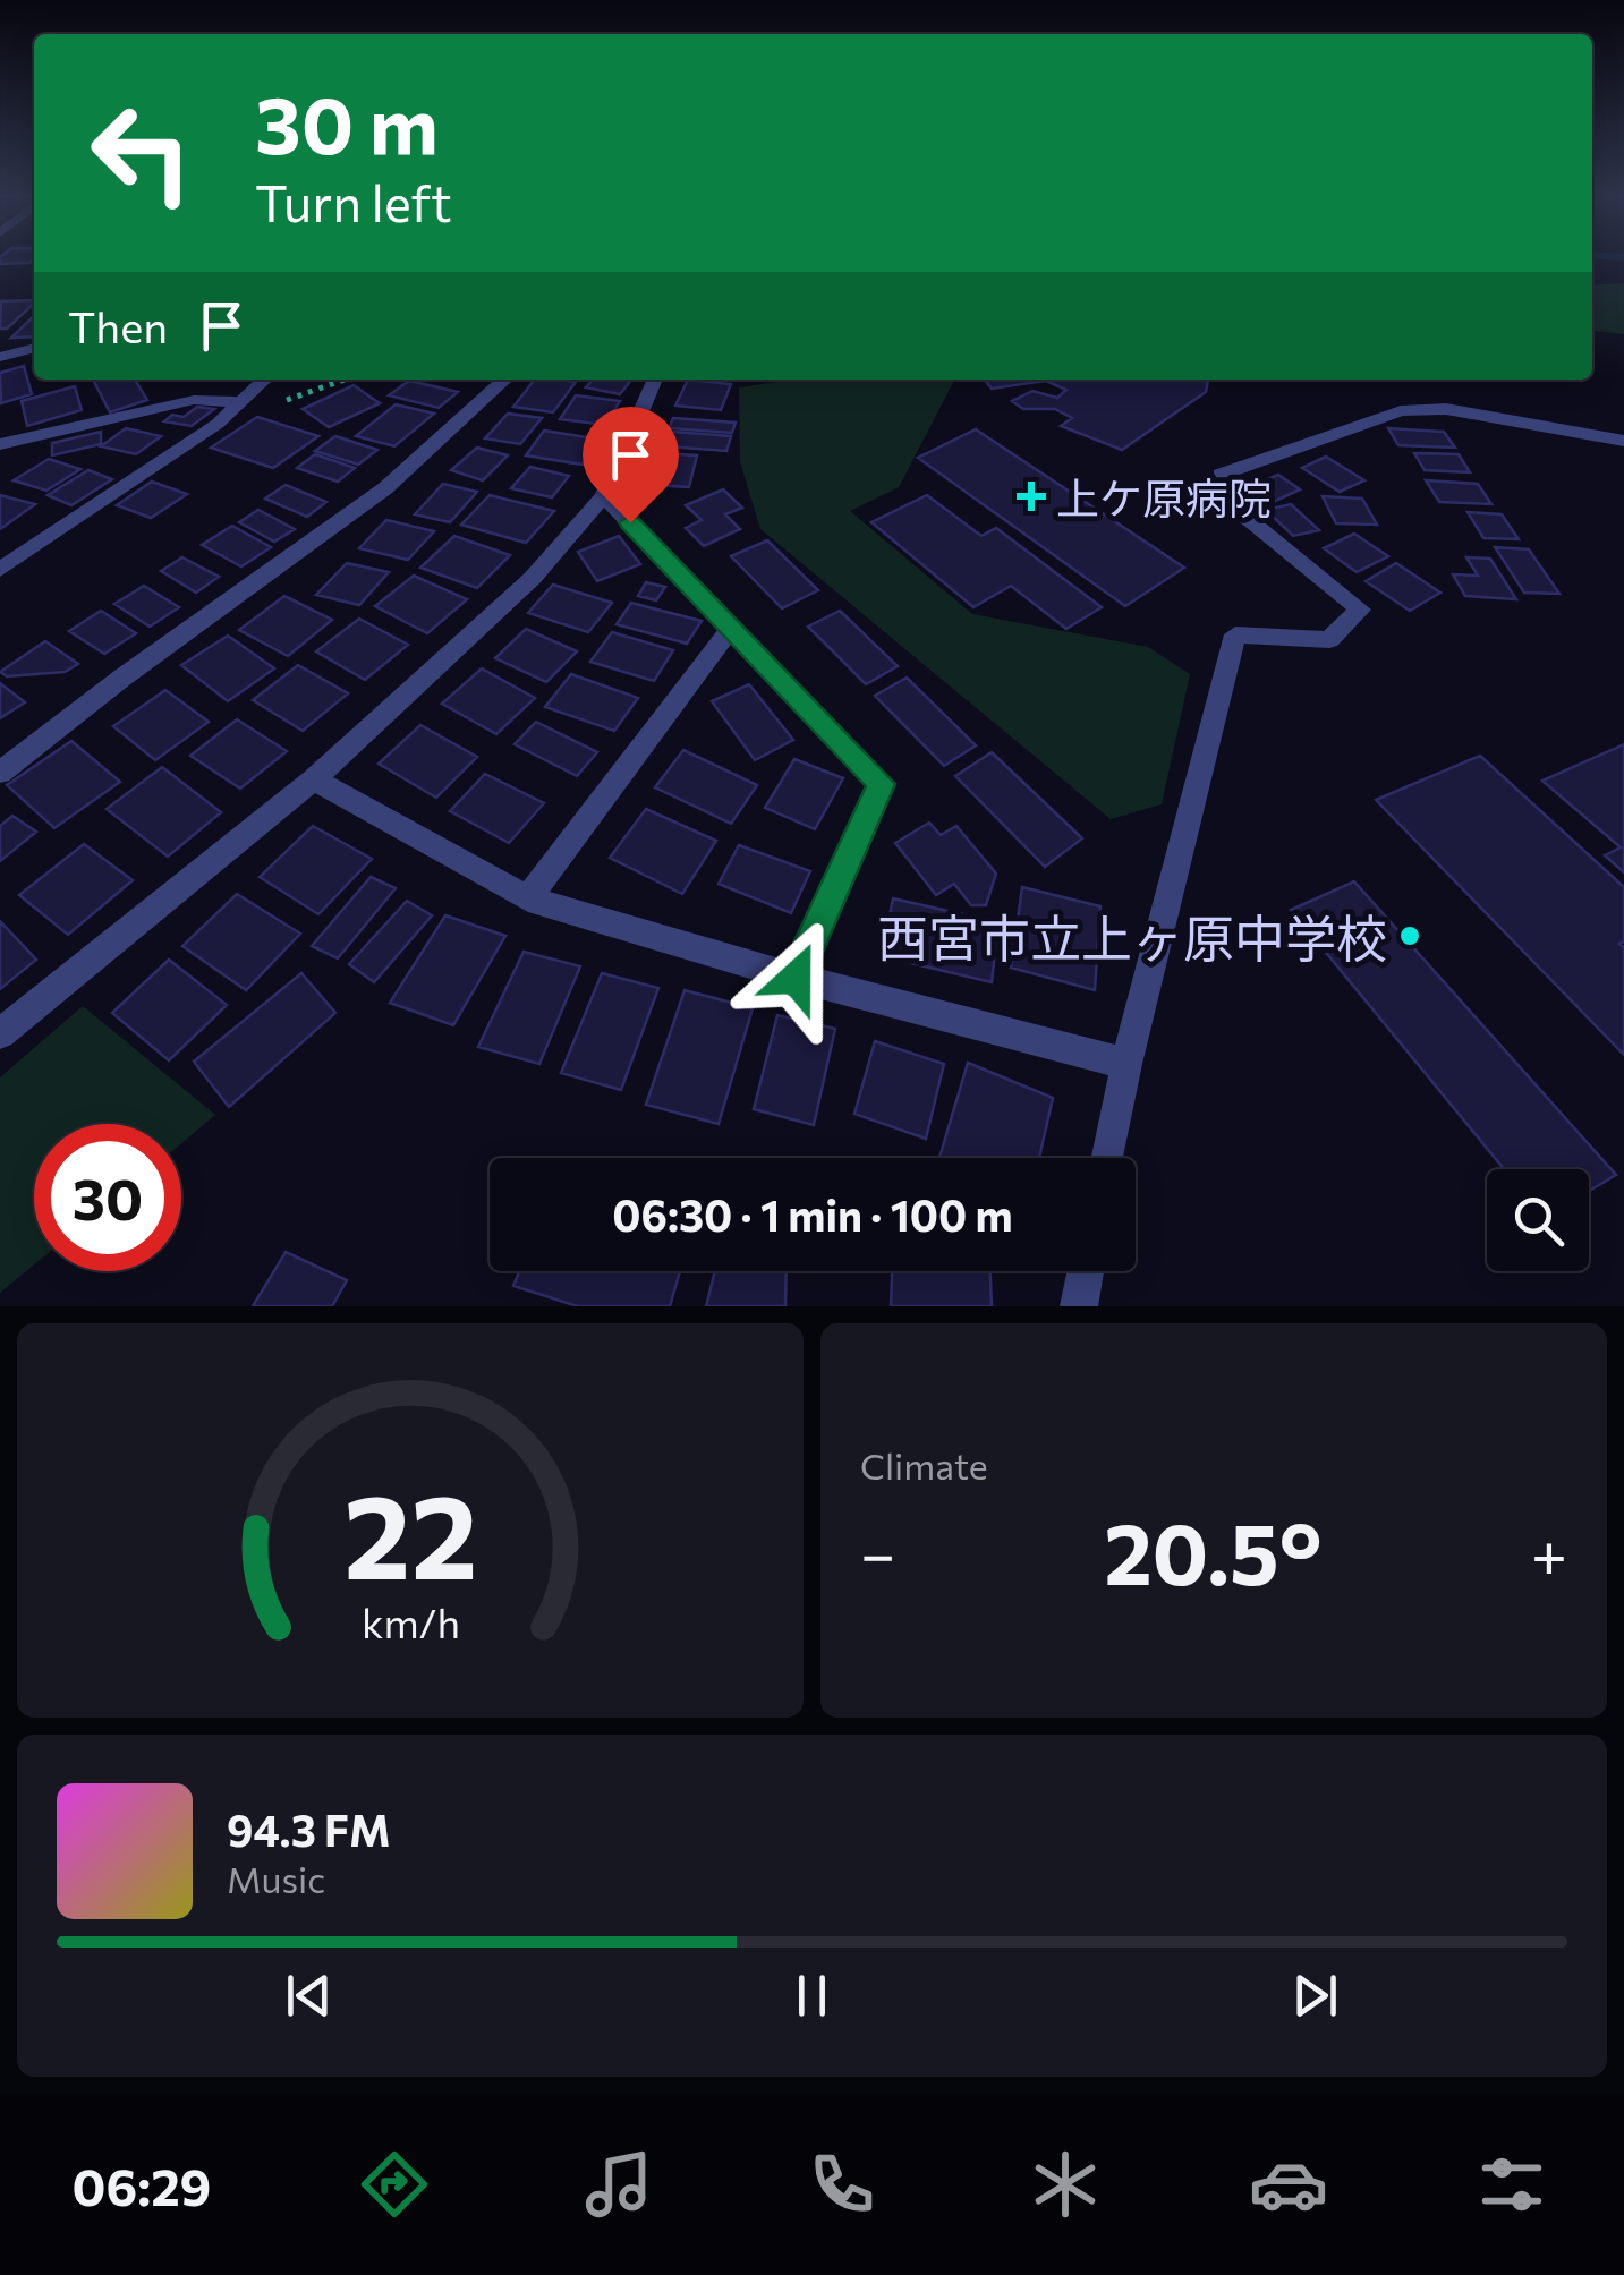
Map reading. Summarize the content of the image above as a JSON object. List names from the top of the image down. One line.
{"places":{"health":["上ケ原病院"],"other":["西宮市立上ヶ原中学校"]},"page":{"turn":["30 m","Turn left"],"then":"Then","limit":"30","trip":"06:30 · 1 min · 100 m","tile":"Climate","heat":["−","20.5°","+"],"song":["94.3 FM","Music"],"tabs":"06:29","gauge":["22","km/h"]}}
